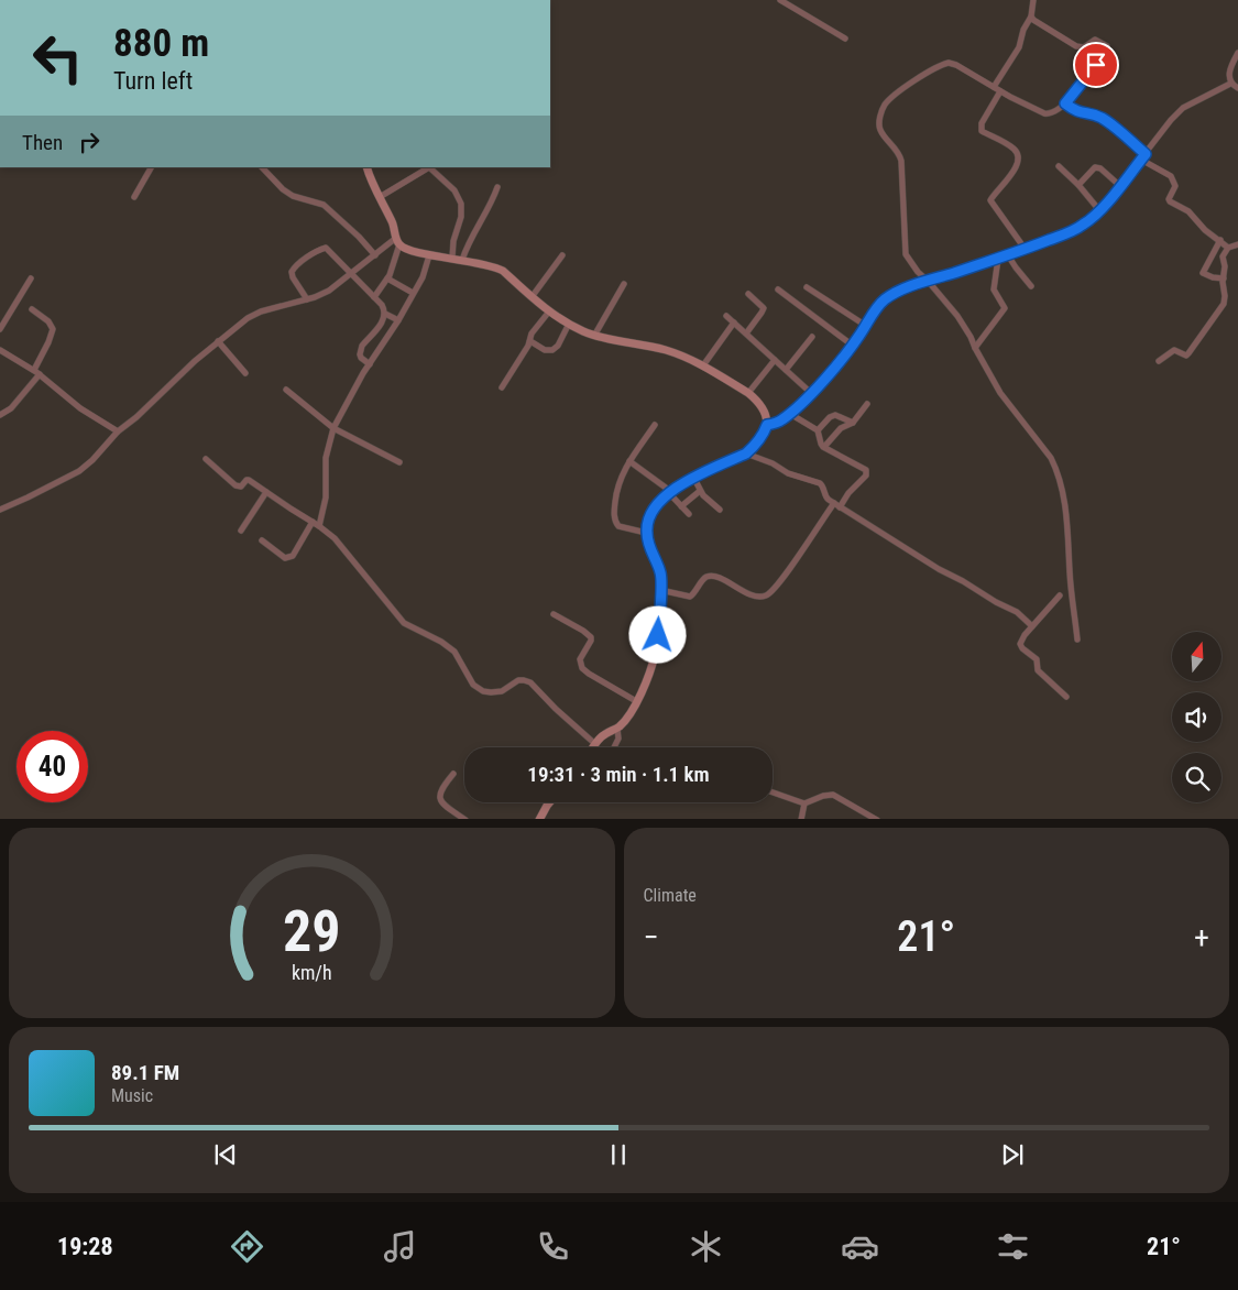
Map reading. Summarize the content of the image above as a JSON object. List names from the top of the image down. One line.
{"north":"top","page":{"turn":["880 m","Turn left"],"then":"Then","limit":"40","trip":"19:31 · 3 min · 1.1 km","tile":"Climate","heat":["−","21°","+"],"song":["89.1 FM","Music"],"tabs":["19:28","21°"],"gauge":["29","km/h"]}}
